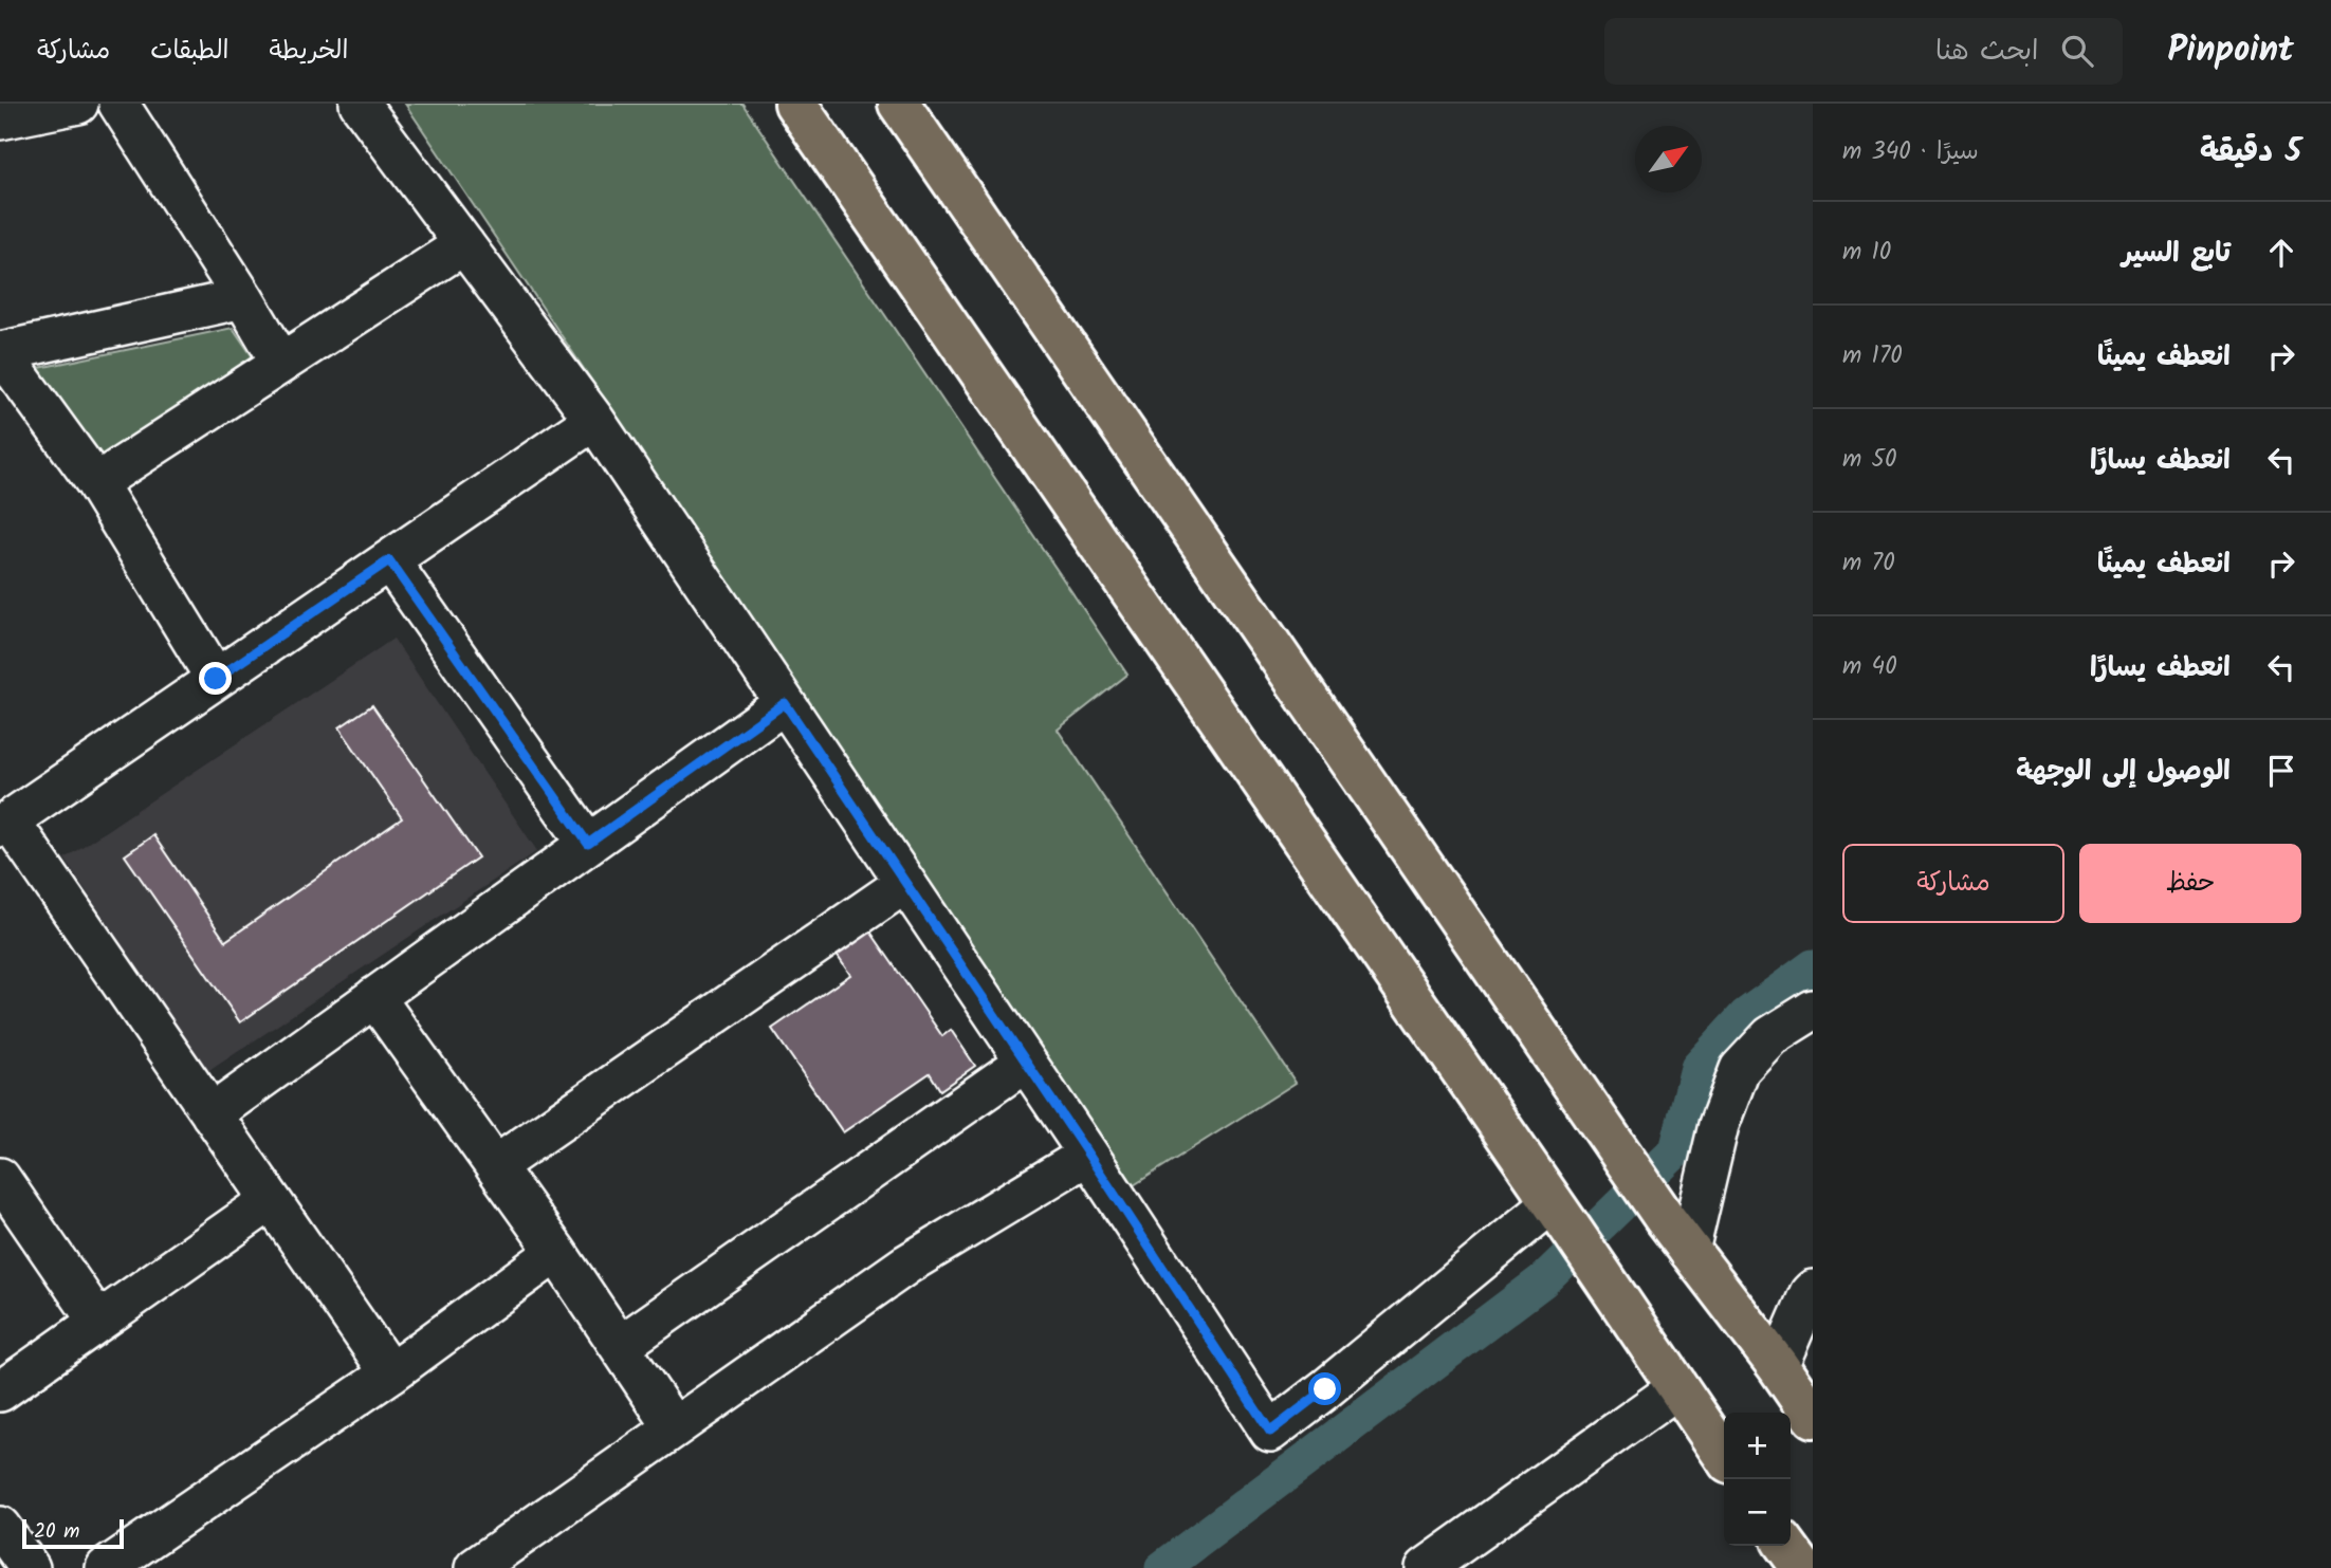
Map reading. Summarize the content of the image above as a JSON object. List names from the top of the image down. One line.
{"scale_bar":"20 m","north":"top right","page":{"header":"Pinpoint","search":"ابحث هنا","nav":["الخريطة","الطبقات","مشاركة"],"heading":["5 دقيقة","سيرًا · 340 m"],"list":[["تابع السير","10 m"],["انعطف يمينًا","170 m"],["انعطف يسارًا","50 m"],["انعطف يمينًا","70 m"],["انعطف يسارًا","40 m"],"الوصول إلى الوجهة"],"buttons":["حفظ","مشاركة"],"map_buttons":["+","−"],"scale":"20 m"}}
